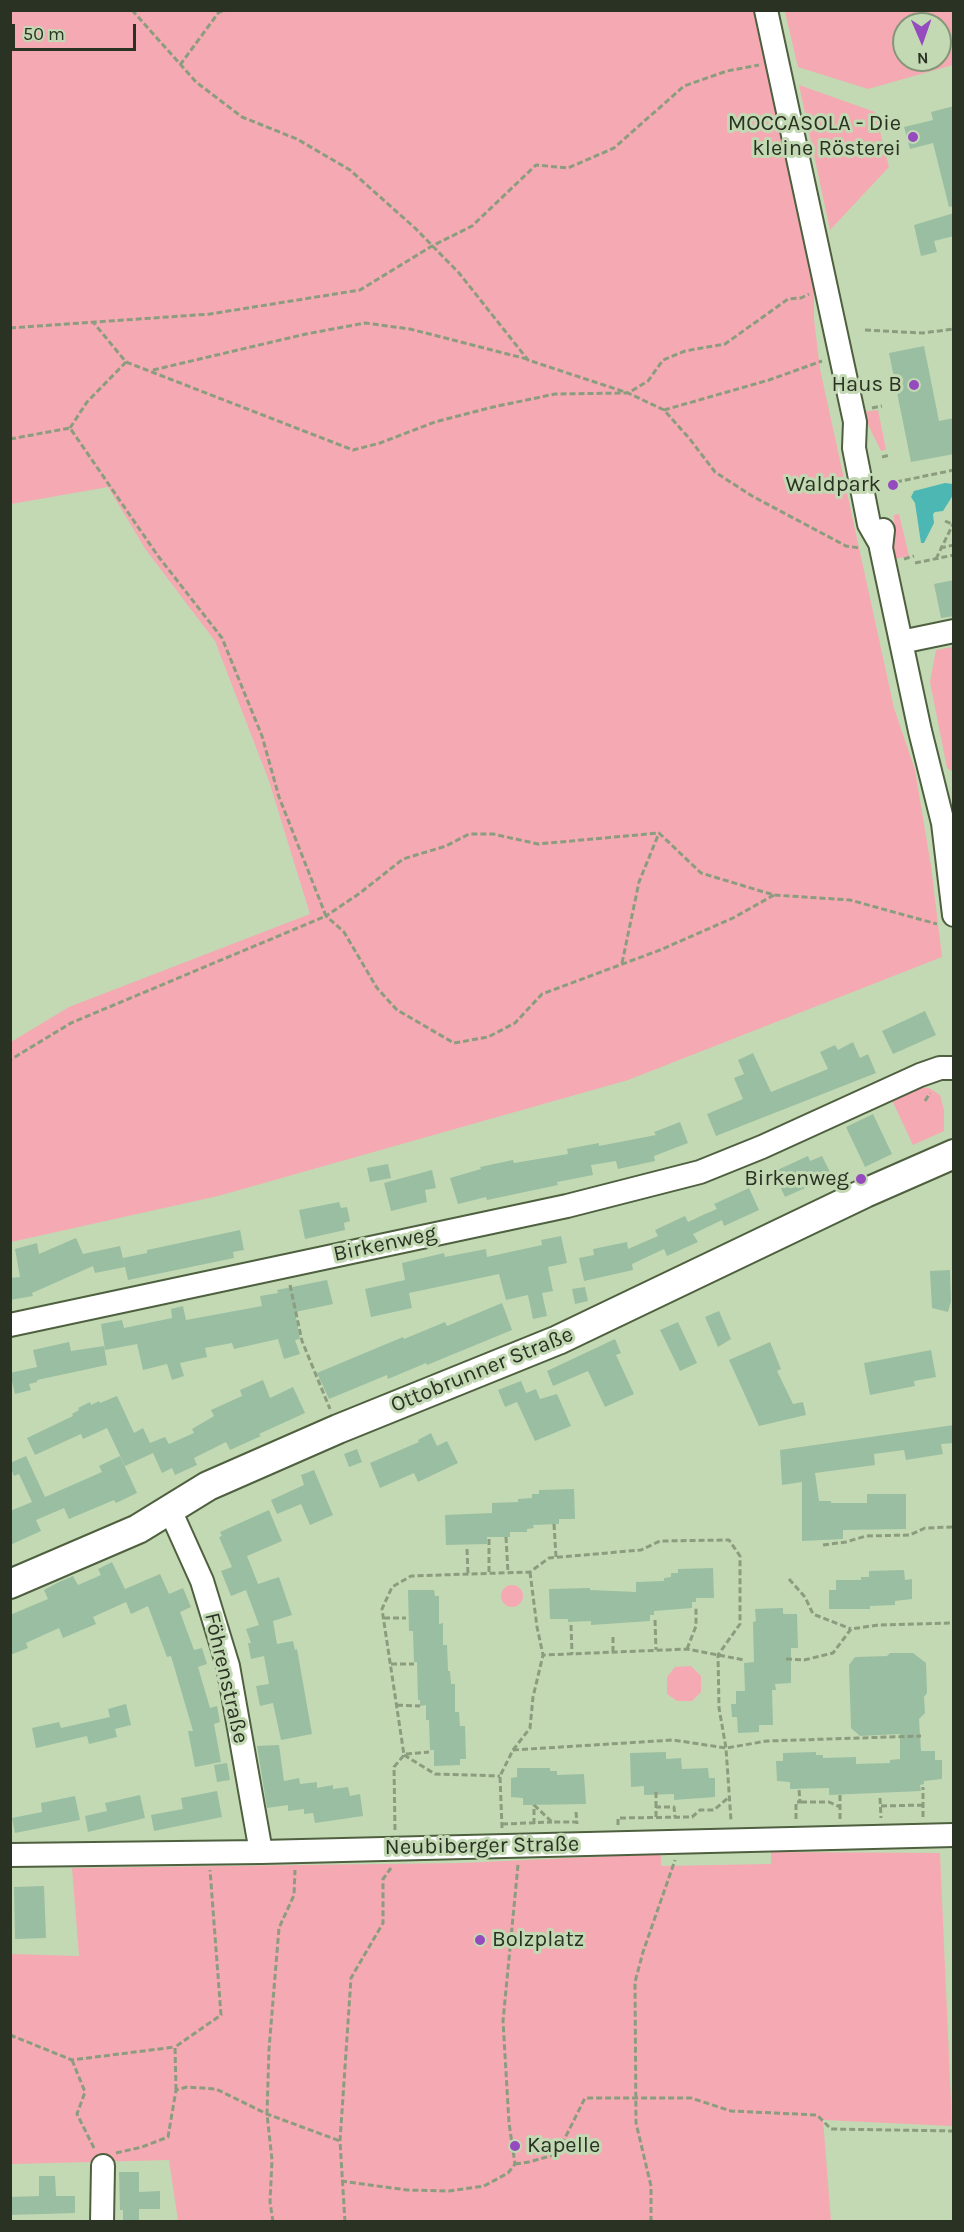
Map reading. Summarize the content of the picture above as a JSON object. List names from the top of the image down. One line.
{"streets":{"main road":["Ottobrunner Straße"],"street":["Birkenweg","Föhrenstraße","Neubiberger Straße"]},"crossings":[["Ottobrunner Straße","Föhrenstraße"],["Föhrenstraße","Neubiberger Straße"]],"places":["MOCCASOLA - Die kleine Rösterei","Haus B","Waldpark","Birkenweg","Bolzplatz","Kapelle"],"scale_bar":"50 m","north":"bottom"}
